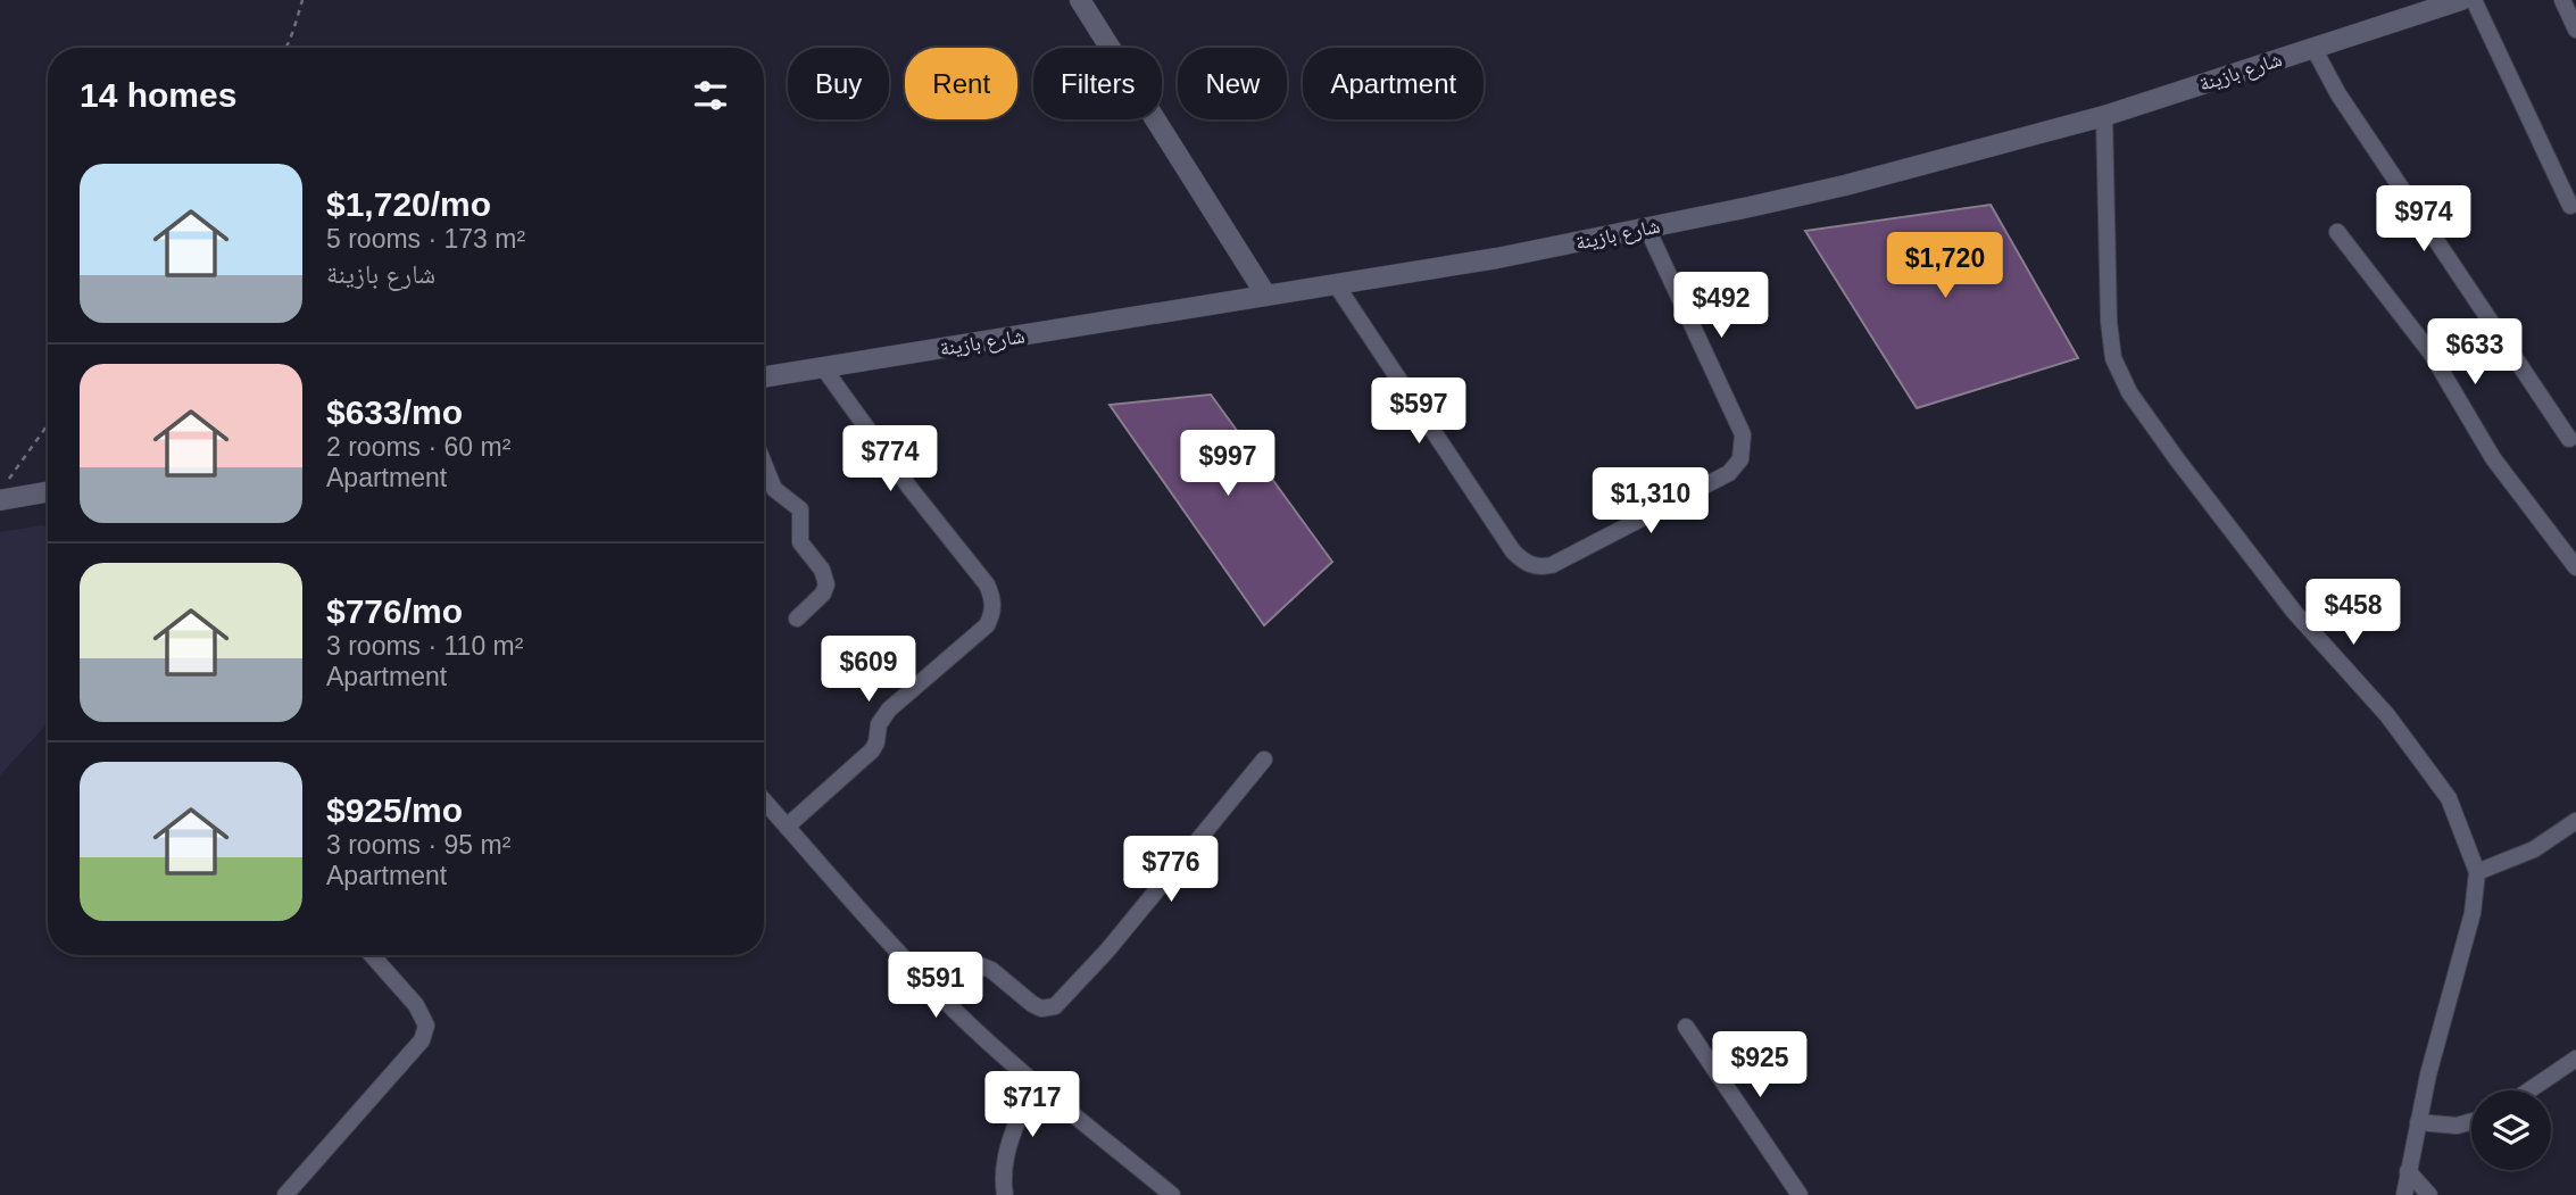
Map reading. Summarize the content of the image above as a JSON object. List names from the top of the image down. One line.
{"streets":{"street":["شارع بازينة"]},"page":{"chip":["Buy","Rent","Filters","New","Apartment"],"heading":"14 homes","list":[{"name":"$1,720/mo","note":"5 rooms · 173 m² · شارع بازينة"},{"name":"$633/mo","note":"2 rooms · 60 m² · Apartment"},{"name":"$776/mo","note":"3 rooms · 110 m² · Apartment"},{"name":"$925/mo","note":"3 rooms · 95 m² · Apartment"}],"price":["$974","$1,720","$492","$633","$597","$774","$997","$1,310","$458","$609","$776","$591","$925","$717"]}}
